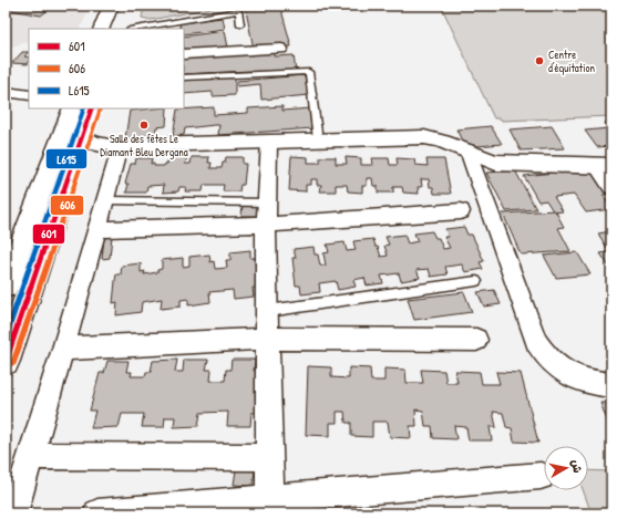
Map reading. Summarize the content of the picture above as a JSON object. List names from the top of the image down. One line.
{"places":["Centre d'équitation","Salle des fêtes Le Diamant Bleu Dergana"],"lines":["transit line 601","transit line L615","transit line 606"],"legend":["601","606","L615"],"north":"right"}
